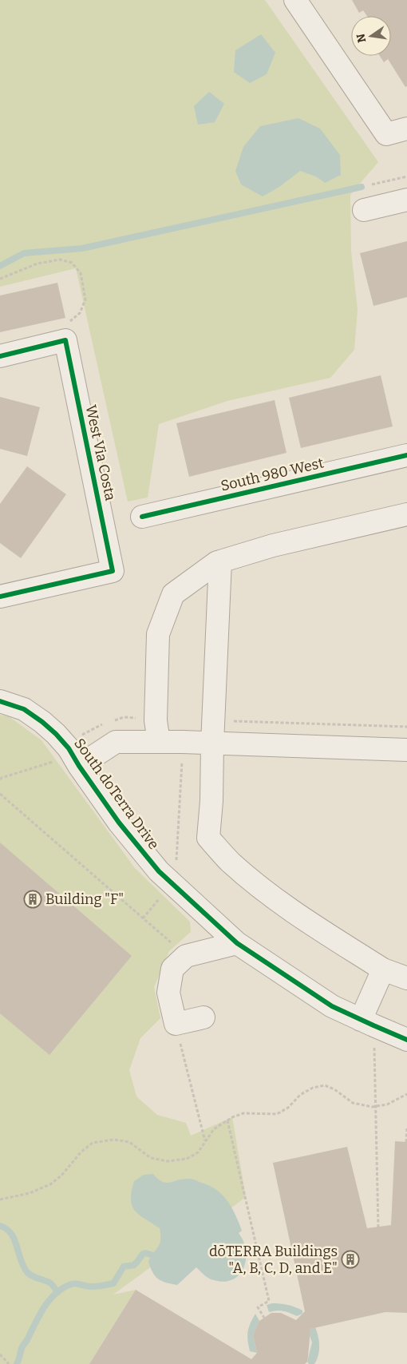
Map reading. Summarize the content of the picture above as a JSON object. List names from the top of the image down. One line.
{"streets":{"street":["West Via Costa","South 980 West","South doTerra Drive"]},"places":{"building":["Building \"F\"","dōTERRA Buildings \"A, B, C, D, and E\""]},"north":"left"}
